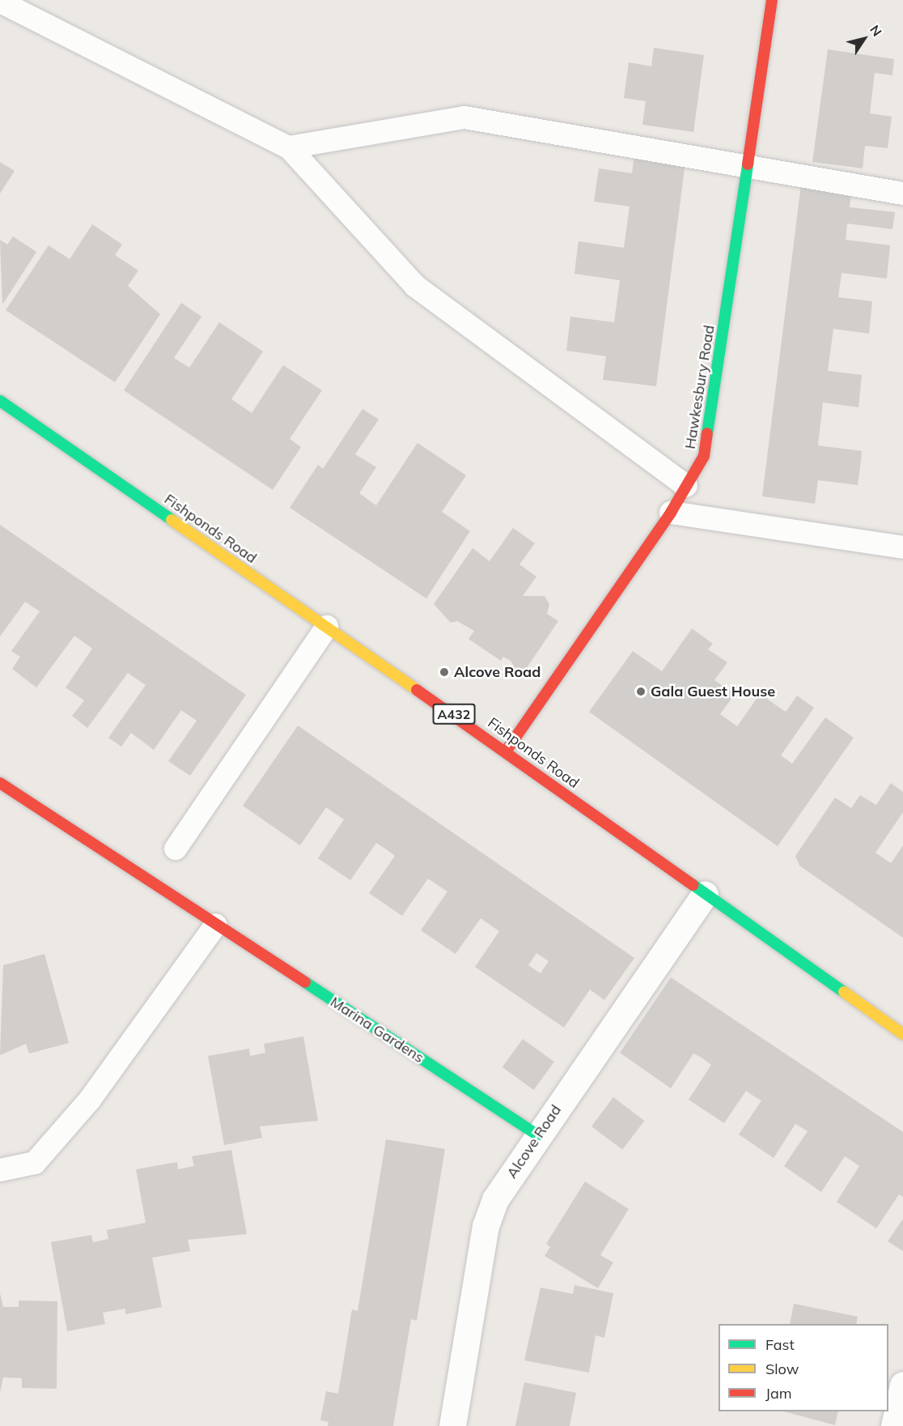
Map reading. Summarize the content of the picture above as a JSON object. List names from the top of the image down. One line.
{"streets":{"street":["Hawkesbury Road","Fishponds Road","A432","Marina Gardens","Alcove Road"]},"crossings":[["Hawkesbury Road","Fishponds Road"],["Fishponds Road","Alcove Road"],["Marina Gardens","Alcove Road"]],"places":["Alcove Road","Gala Guest House"],"legend":["Fast","Slow","Jam"],"north":"top right"}
